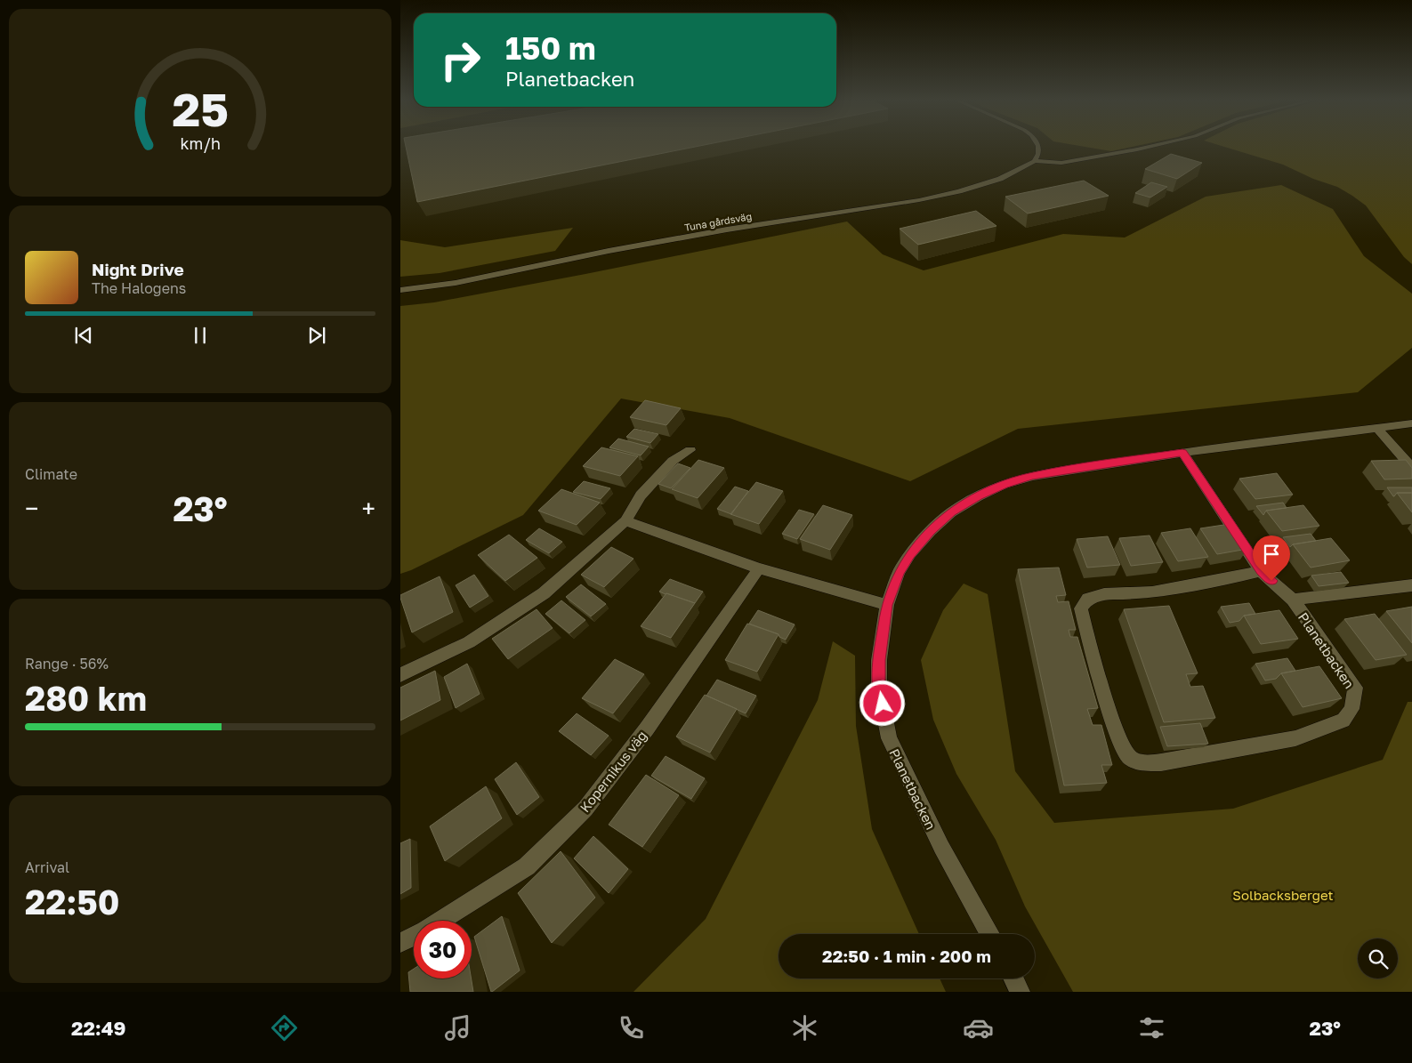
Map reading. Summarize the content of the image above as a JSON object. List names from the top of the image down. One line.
{"streets":{"street":["Tuna gårdsväg","Planetbacken","Kopernikus väg"]},"parks":["Solbacksberget"],"page":{"turn":["150 m","Planetbacken"],"song":["Night Drive","The Halogens"],"tile":["Climate",["Range · 56%","280 km"],["Arrival","22:50"]],"heat":["−","23°","+"],"limit":"30","trip":"22:50 · 1 min · 200 m","tabs":["22:49","23°"],"gauge":["25","km/h"]}}
